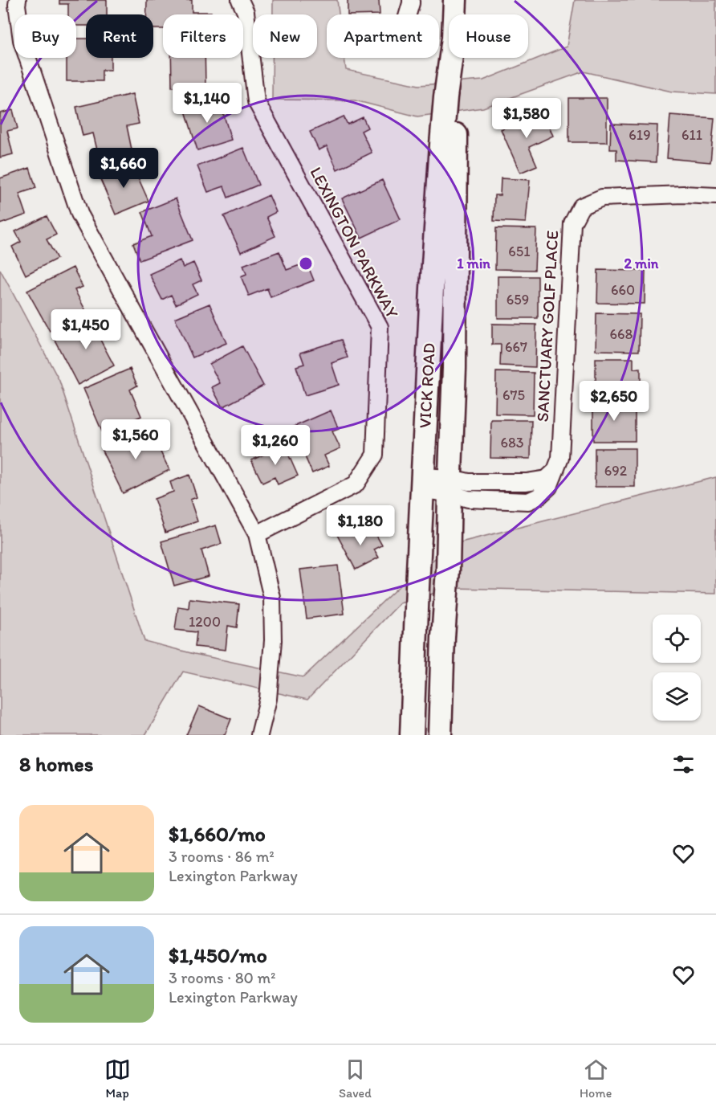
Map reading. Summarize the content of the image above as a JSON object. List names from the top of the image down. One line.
{"streets":{"street":["LEXINGTON PARKWAY","SANCTUARY GOLF PLACE","VICK ROAD"]},"crossings":[["SANCTUARY GOLF PLACE","VICK ROAD"]],"house_numbers":["619","611","651","660","659","668","667","675","683","692","1200"],"page":{"chip":["Buy","Rent","Filters","New","Apartment","House"],"price":["$1,140","$1,580","$1,660","$1,450","$2,650","$1,560","$1,260","$1,180"],"heading":"8 homes","list":[{"name":"$1,660/mo","note":"3 rooms · 86 m² · Lexington Parkway"},{"name":"$1,450/mo","note":"3 rooms · 80 m² · Lexington Parkway"}],"tabs":["Map","Saved","Home"]},"rings":["1 min","2 min"]}
